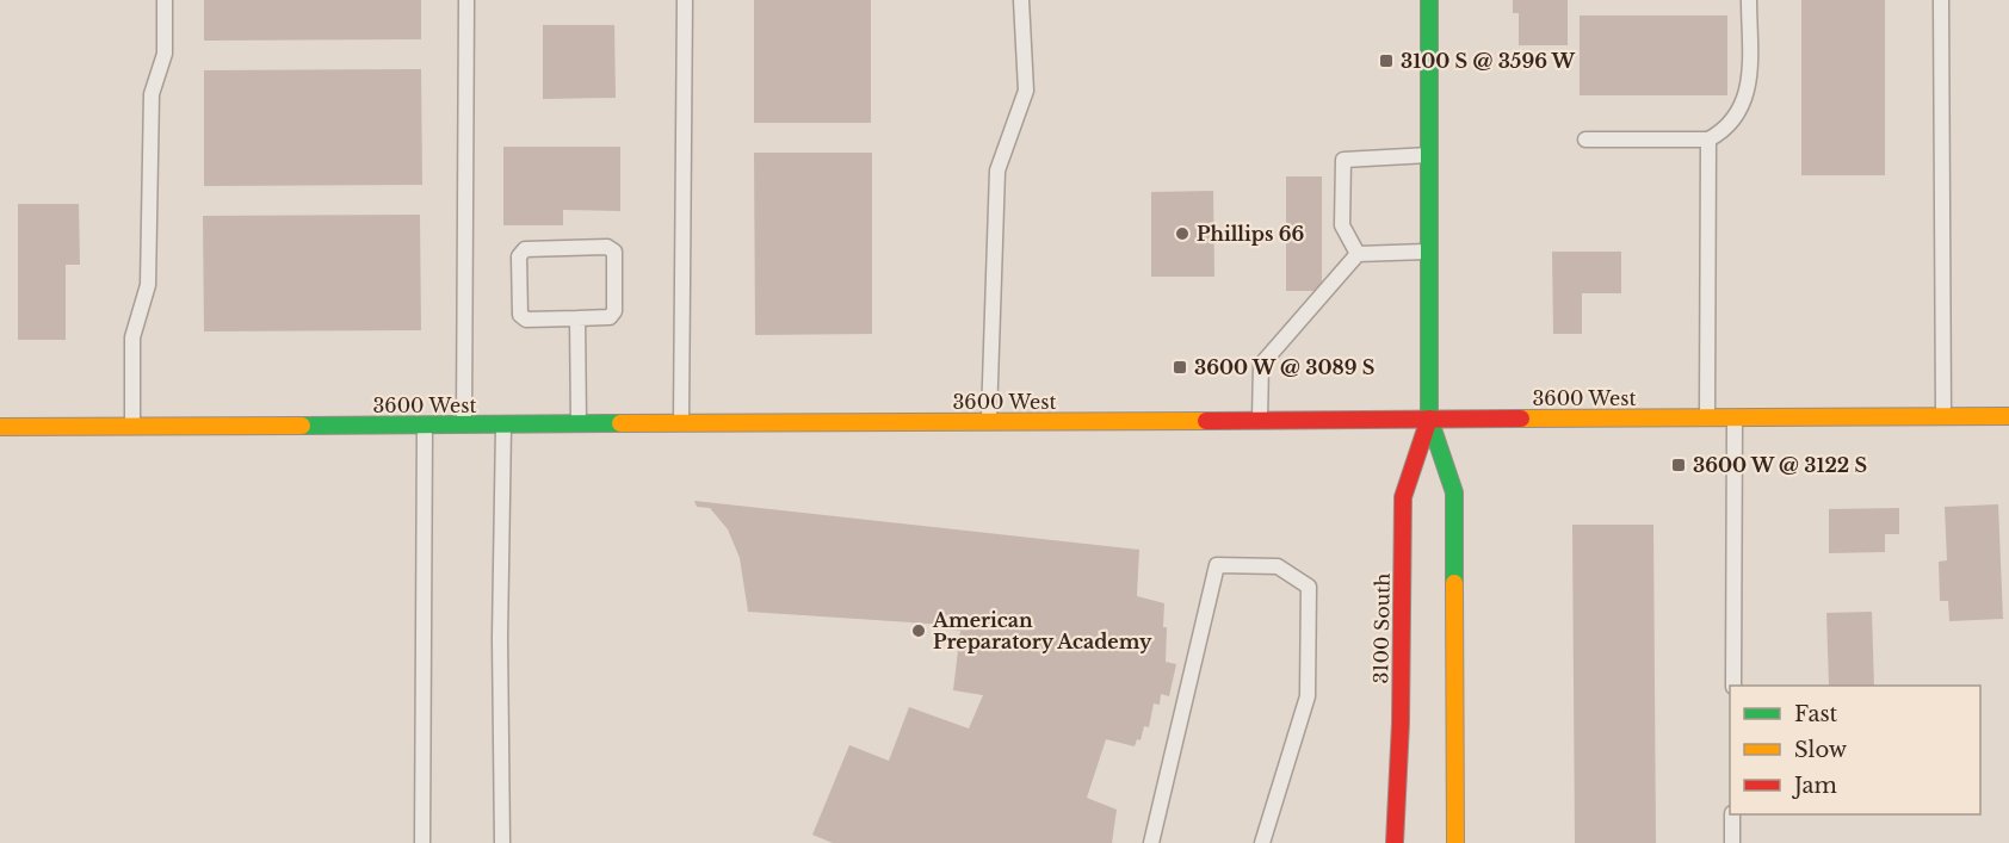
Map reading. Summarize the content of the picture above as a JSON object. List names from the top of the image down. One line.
{"streets":{"street":["3600 West","3100 South"]},"crossings":[["3600 West","3100 South"]],"places":{"transit":["3100 S @ 3596 W","3600 W @ 3089 S","3600 W @ 3122 S"],"other":["Phillips 66","American Preparatory Academy"]},"legend":["Fast","Slow","Jam"]}
